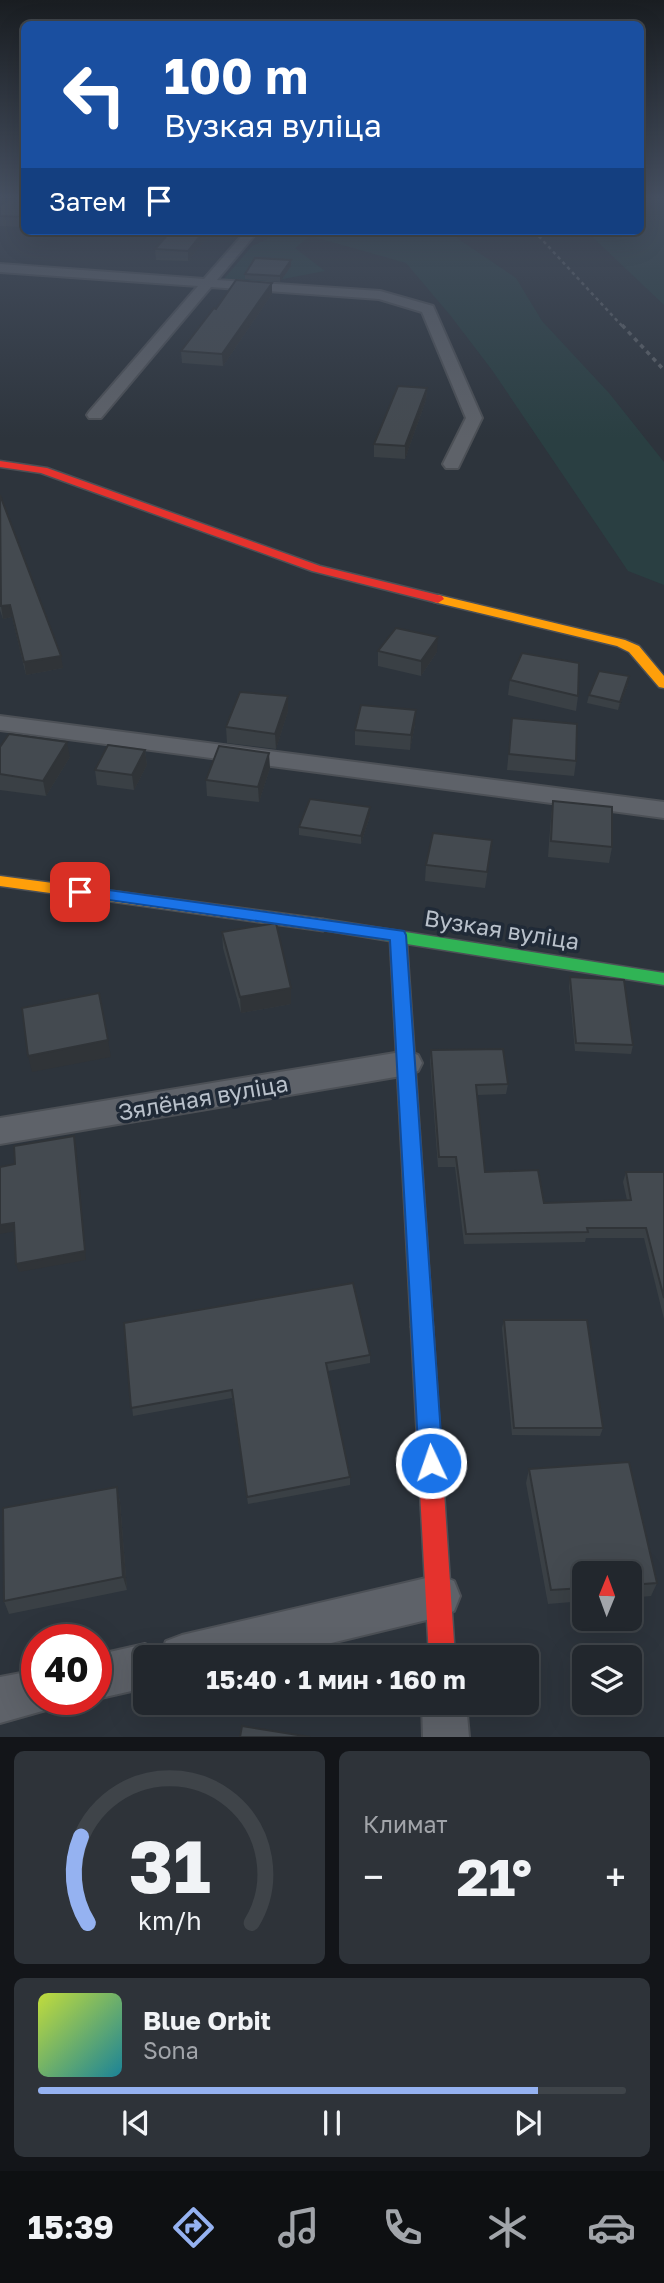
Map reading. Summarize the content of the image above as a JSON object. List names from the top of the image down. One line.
{"streets":{"street":["Вузкая вуліца","Зялёная вуліца"]},"north":"top","page":{"turn":["100 m","Вузкая вуліца"],"then":"Затем","limit":"40","trip":"15:40 · 1 мин · 160 m","tile":"Климат","heat":["−","21°","+"],"song":["Blue Orbit","Sona"],"tabs":"15:39","gauge":["31","km/h"]}}
